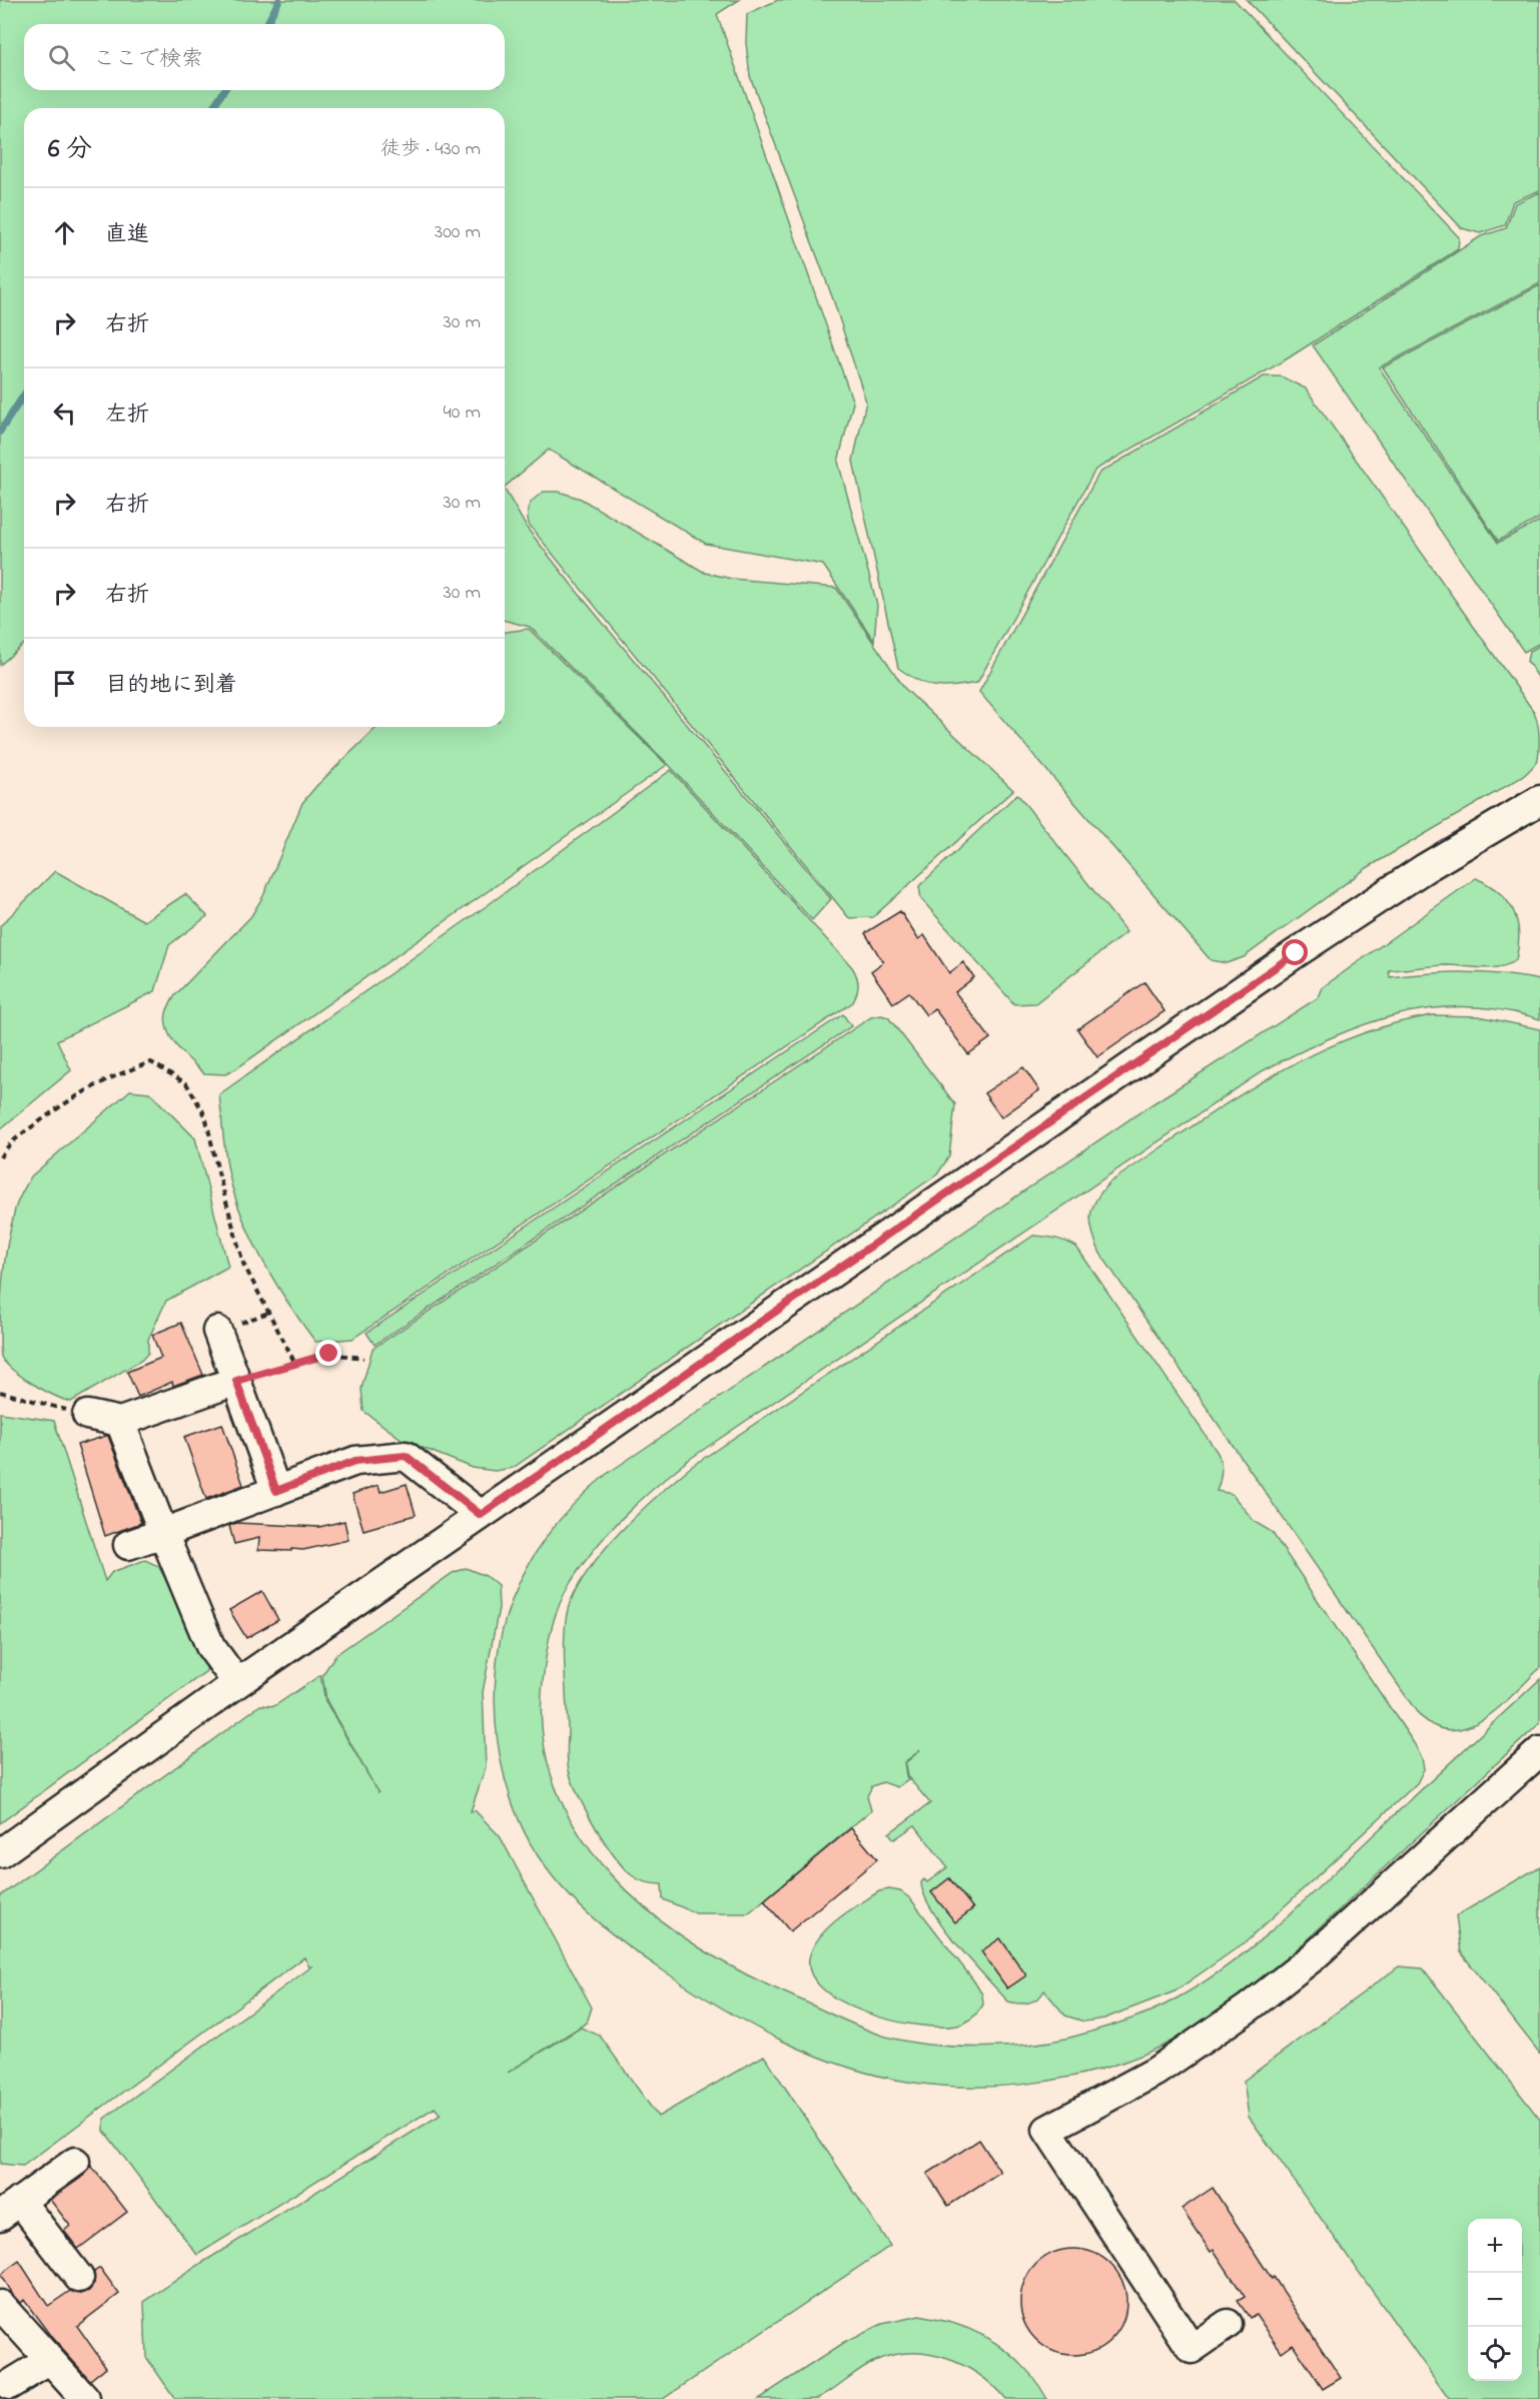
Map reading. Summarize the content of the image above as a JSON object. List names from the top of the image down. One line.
{"page":{"search":"ここで検索","heading":["6 分","徒歩 · 430 m"],"list":[["直進","300 m"],["右折","30 m"],["左折","40 m"],["右折","30 m"],["右折","30 m"],"目的地に到着"],"map_buttons":["+","−"]}}
